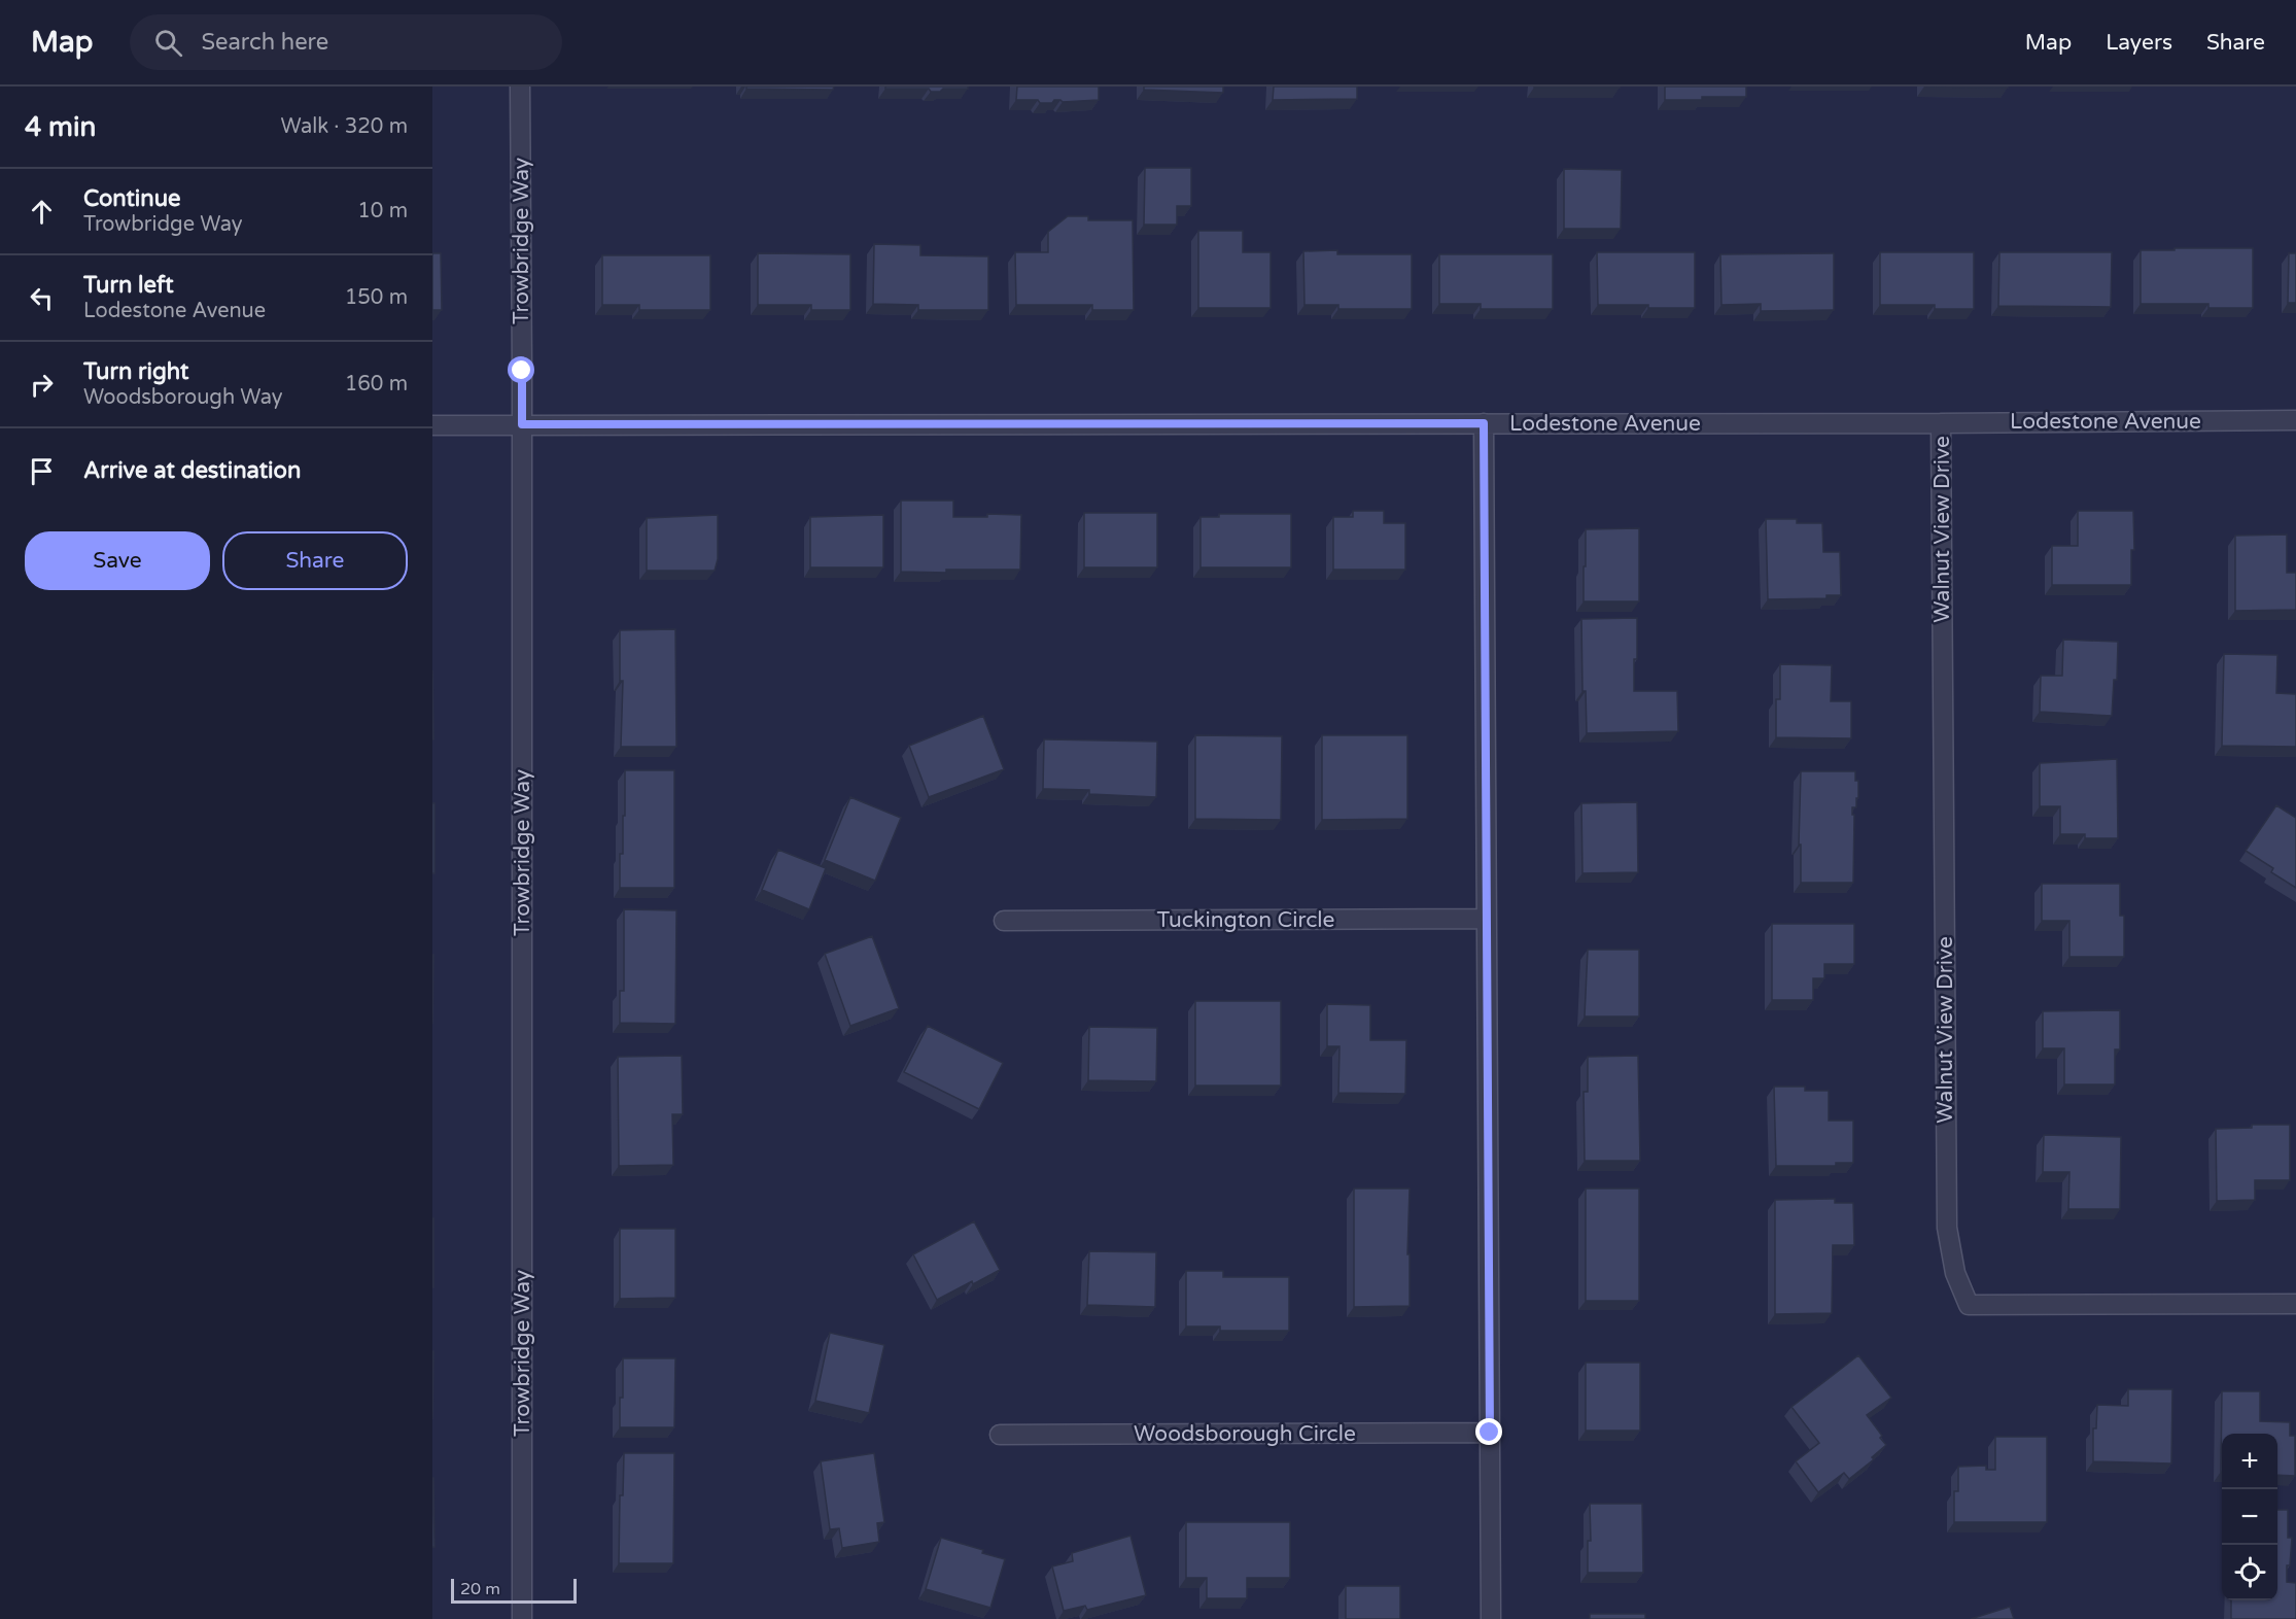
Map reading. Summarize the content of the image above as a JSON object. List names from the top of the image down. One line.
{"streets":{"street":["Trowbridge Way","Lodestone Avenue","Walnut View Drive","Tuckington Circle","Woodsborough Circle"]},"crossings":[["Trowbridge Way","Lodestone Avenue"],["Lodestone Avenue","Walnut View Drive"]],"scale_bar":"20 m","page":{"header":"Map","search":"Search here","nav":["Map","Layers","Share"],"heading":["4 min","Walk · 320 m"],"list":[["Continue","Trowbridge Way","10 m"],["Turn left","Lodestone Avenue","150 m"],["Turn right","Woodsborough Way","160 m"],"Arrive at destination"],"buttons":["Save","Share"],"map_buttons":["+","−"],"scale":"20 m"}}
